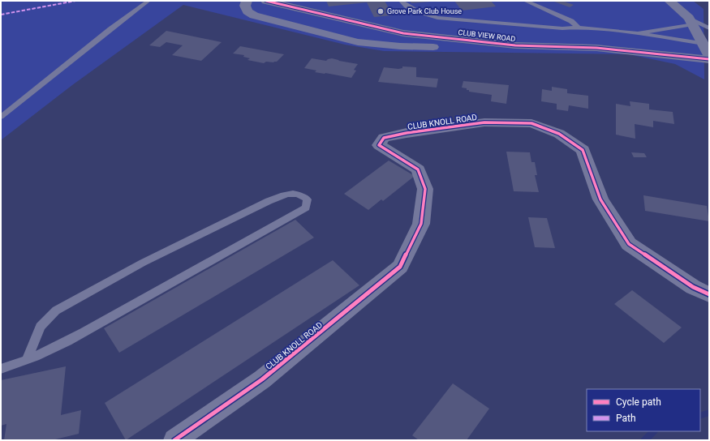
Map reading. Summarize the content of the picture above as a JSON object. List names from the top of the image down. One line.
{"streets":{"street":["CLUB VIEW ROAD","CLUB KNOLL ROAD"]},"places":["Grove Park Club House"],"legend":["Cycle path","Path"]}
